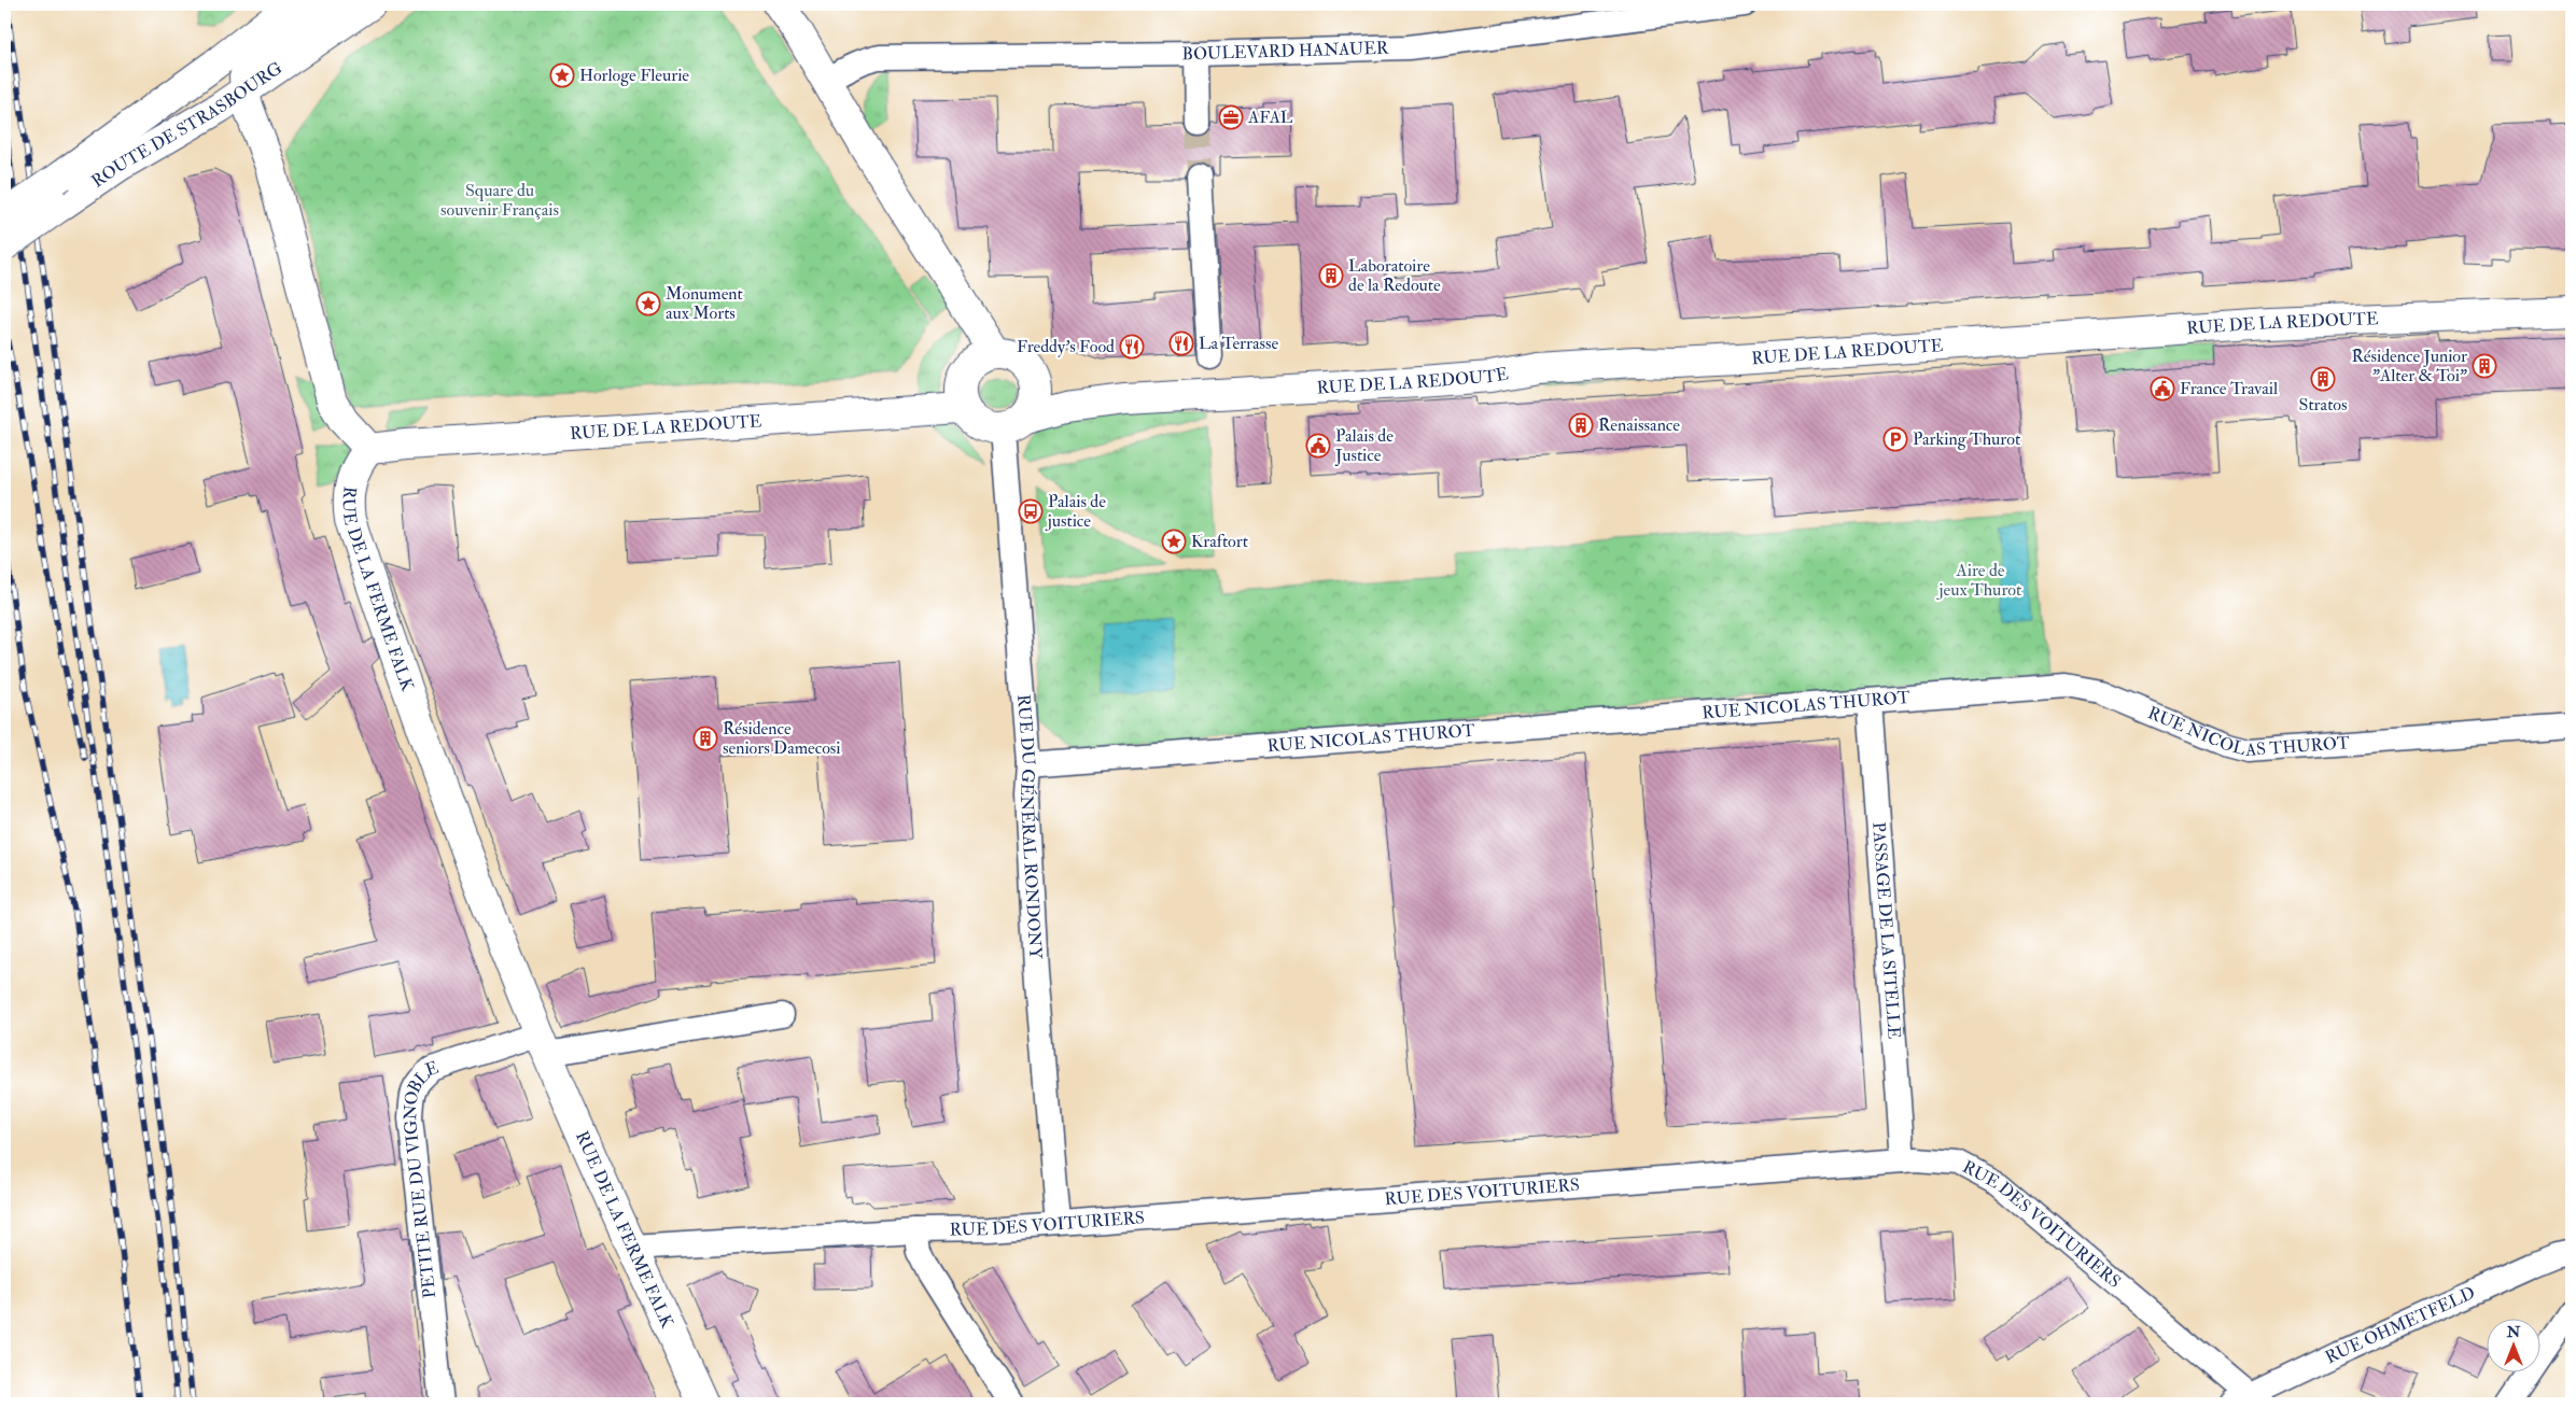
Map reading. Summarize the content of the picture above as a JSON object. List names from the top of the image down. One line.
{"streets":{"main road":["ROUTE DE STRASBOURG","RUE DE LA REDOUTE","RUE DE LA FERME FALK"],"street":["BOULEVARD HANAUER","RUE NICOLAS THUROT","RUE DU GÉNÉRAL RONDONY","PASSAGE DE LA SITELLE","PETITE RUE DU VIGNOBLE","RUE DES VOITURIERS","RUE OHMETFELD"]},"crossings":[["RUE DE LA REDOUTE","RUE DE LA FERME FALK"],["RUE DE LA REDOUTE","RUE DU GÉNÉRAL RONDONY"],["RUE DE LA FERME FALK","PETITE RUE DU VIGNOBLE"],["RUE DE LA FERME FALK","RUE DES VOITURIERS"],["RUE NICOLAS THUROT","RUE DU GÉNÉRAL RONDONY"],["RUE NICOLAS THUROT","PASSAGE DE LA SITELLE"],["RUE DU GÉNÉRAL RONDONY","RUE DES VOITURIERS"],["PASSAGE DE LA SITELLE","RUE DES VOITURIERS"],["RUE DES VOITURIERS","RUE OHMETFELD"]],"parks":["Square du souvenir Français","Aire de jeux Thurot"],"places":{"place":["Horloge Fleurie","Monument aux Morts","Kraftort"],"office":["AFAL"],"building":["Laboratoire de la Redoute","Résidence Junior \"Alter & Toi\"","Stratos","Renaissance","Résidence seniors Damecosi"],"restaurant":["La Terrasse","Freddy's Food"],"public building":["France Travail","Palais de Justice"],"parking":["Parking Thurot"],"bus stop":["Palais de justice"]},"north":"top"}
